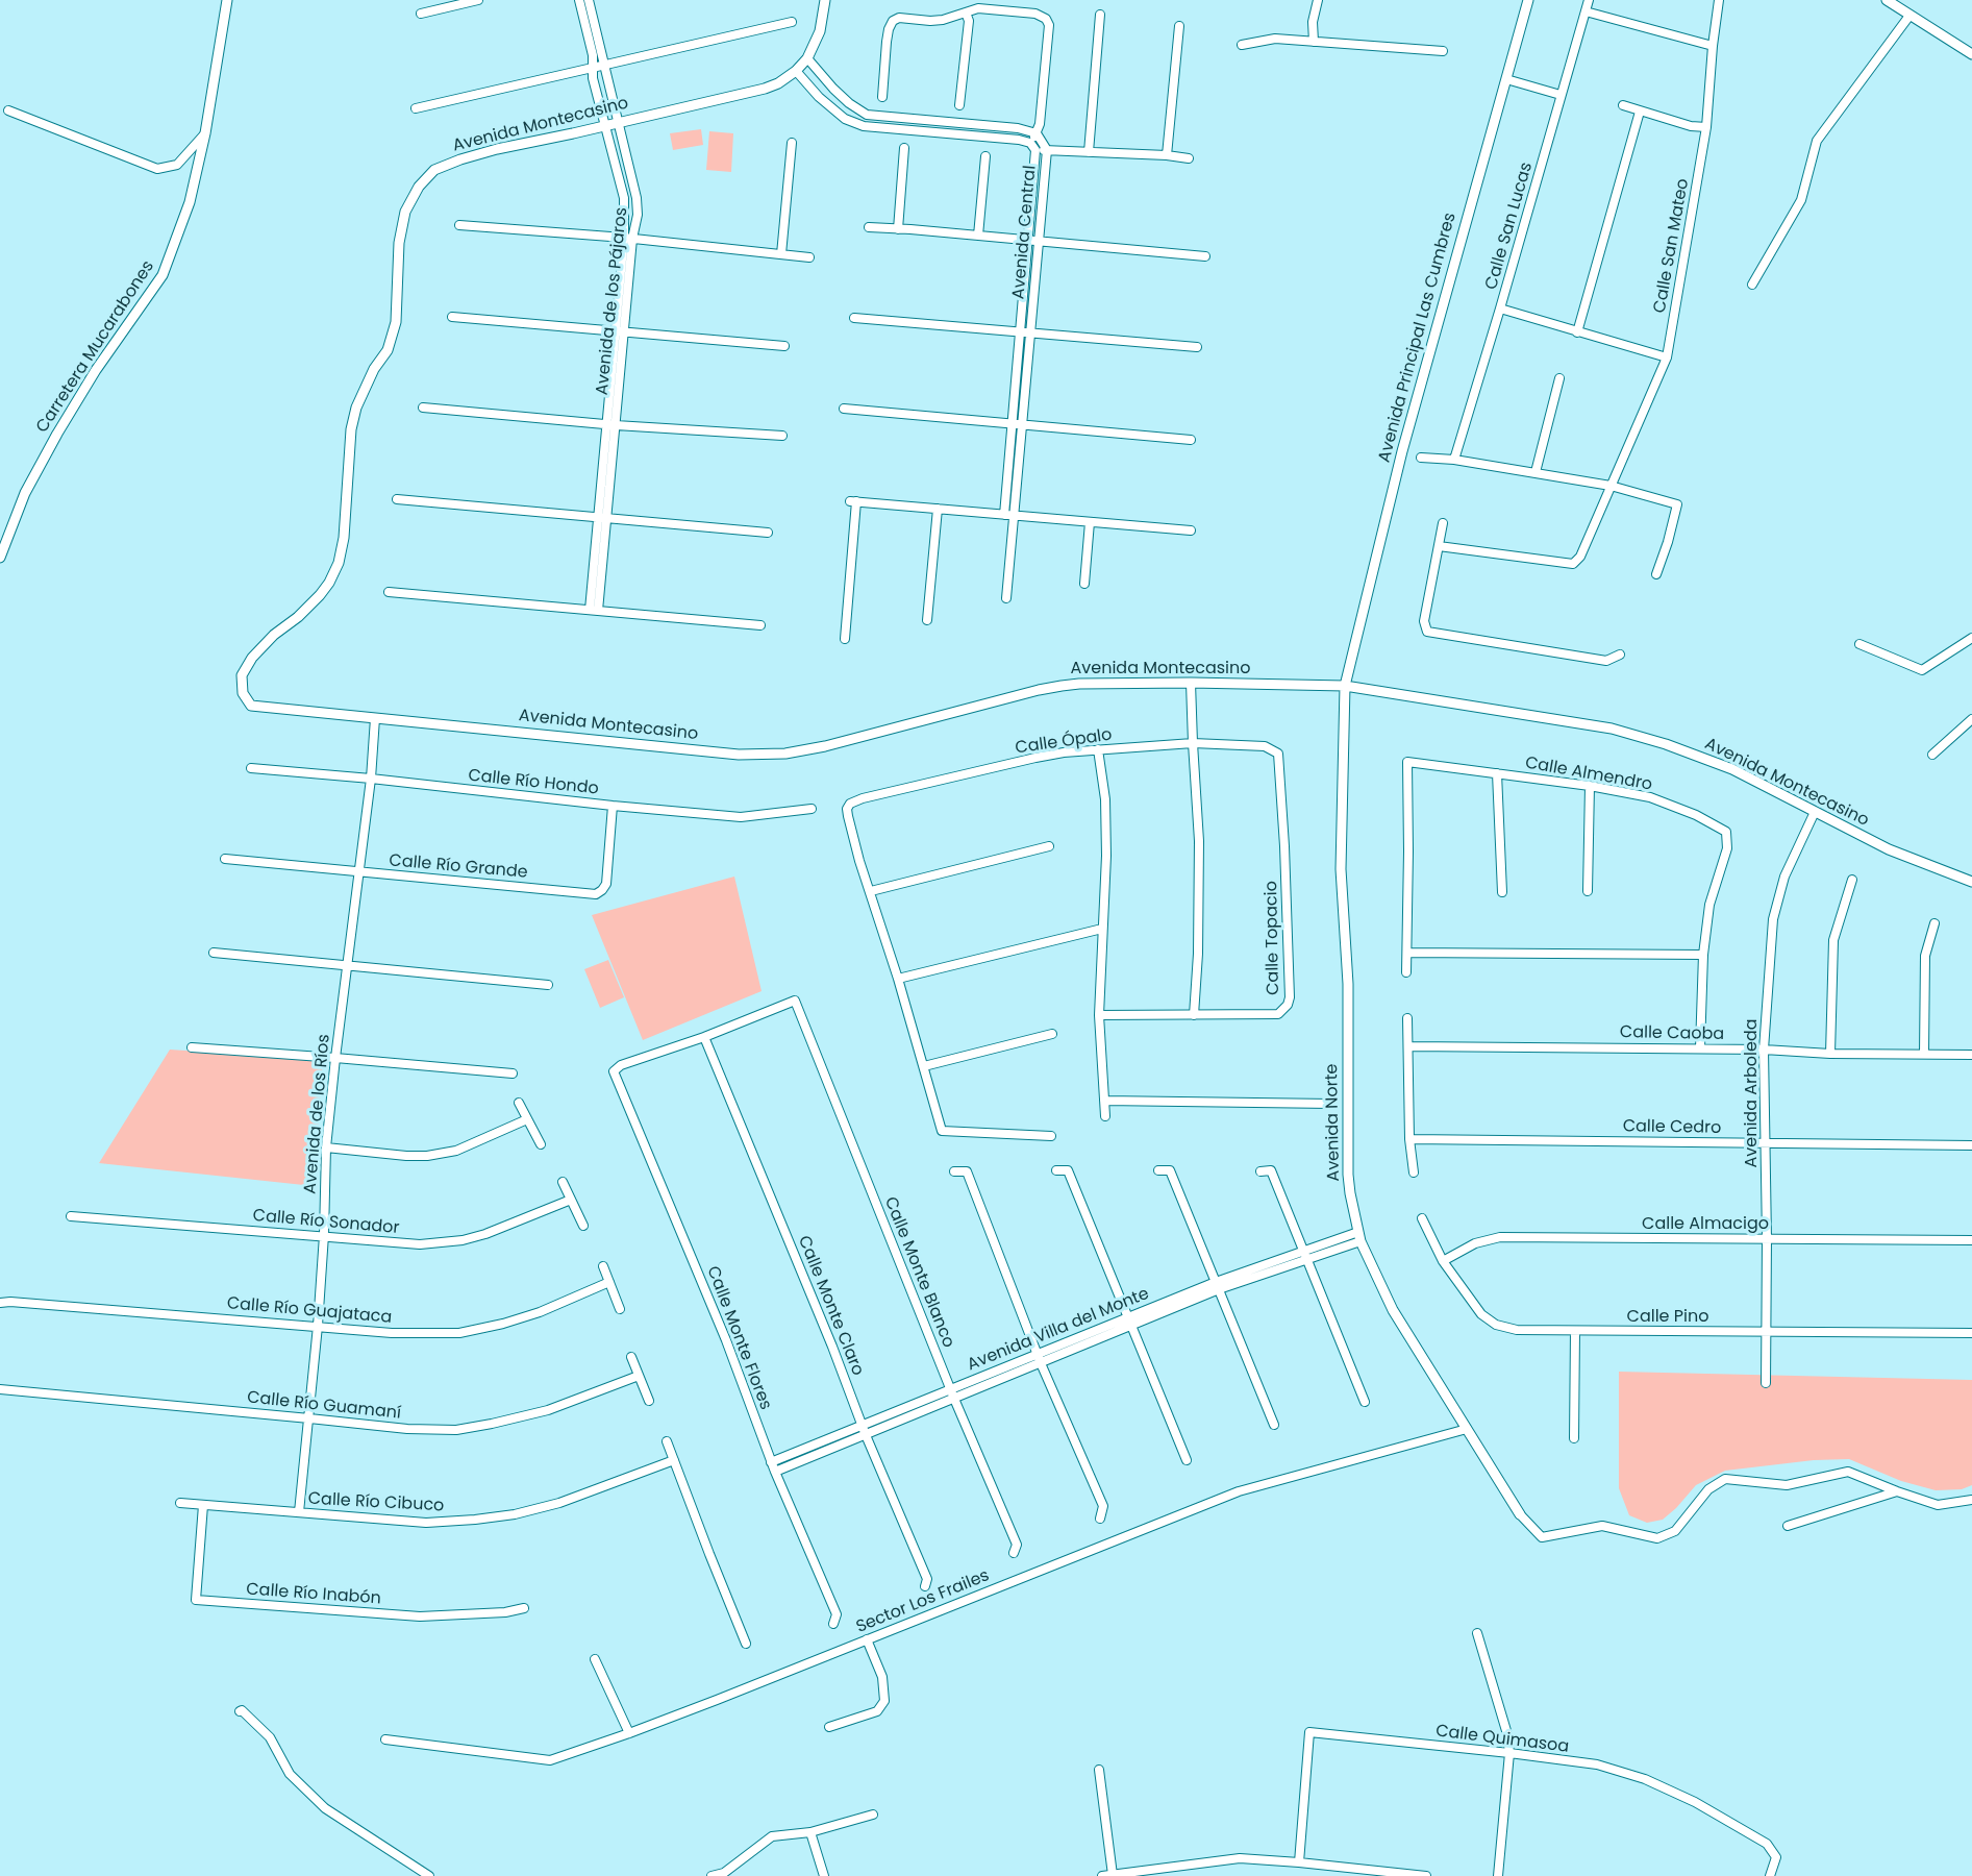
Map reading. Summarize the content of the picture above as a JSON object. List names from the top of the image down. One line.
{"streets":{"street":["Avenida Montecasino","Calle San Lucas","Avenida Central","Calle San Mateo","Avenida de los Pájaros","Avenida Principal Las Cumbres","Carretera Mucarabones","Calle Ópalo","Calle Almendro","Calle Río Hondo","Calle Río Grande","Calle Topacio","Calle Caoba","Avenida Arboleda","Avenida de los Ríos","Avenida Norte","Calle Cedro","Calle Río Sonador","Calle Almacigo","Calle Monte Blanco","Calle Monte Claro","Calle Río Guajataca","Calle Pino","Avenida Villa del Monte","Calle Monte Flores","Calle Río Guamaní","Calle Río Cibuco","Calle Río Inabón","Sector Los Frailes","Calle Quimasoa"]},"crossings":[["Avenida Montecasino","Avenida Central"],["Avenida Montecasino","Avenida de los Pájaros"],["Avenida Montecasino","Avenida Principal Las Cumbres"],["Avenida Montecasino","Avenida Arboleda"],["Avenida Montecasino","Avenida de los Ríos"],["Avenida Montecasino","Avenida Norte"],["Avenida Principal Las Cumbres","Avenida Norte"],["Calle Ópalo","Calle Topacio"],["Calle Almendro","Calle Caoba"],["Calle Río Hondo","Calle Río Grande"],["Calle Río Hondo","Avenida de los Ríos"],["Calle Río Grande","Avenida de los Ríos"],["Calle Caoba","Avenida Arboleda"],["Avenida Arboleda","Calle Cedro"],["Avenida Arboleda","Calle Almacigo"],["Avenida Arboleda","Calle Pino"],["Avenida de los Ríos","Calle Río Sonador"],["Avenida de los Ríos","Calle Río Guajataca"],["Avenida de los Ríos","Calle Río Guamaní"],["Avenida de los Ríos","Calle Río Cibuco"],["Avenida Norte","Avenida Villa del Monte"],["Avenida Norte","Sector Los Frailes"],["Calle Almacigo","Calle Pino"],["Calle Monte Blanco","Calle Monte Claro"],["Calle Monte Blanco","Avenida Villa del Monte"],["Calle Monte Blanco","Calle Monte Flores"],["Calle Monte Claro","Avenida Villa del Monte"],["Calle Monte Claro","Calle Monte Flores"],["Avenida Villa del Monte","Calle Monte Flores"],["Calle Río Cibuco","Calle Río Inabón"]]}
